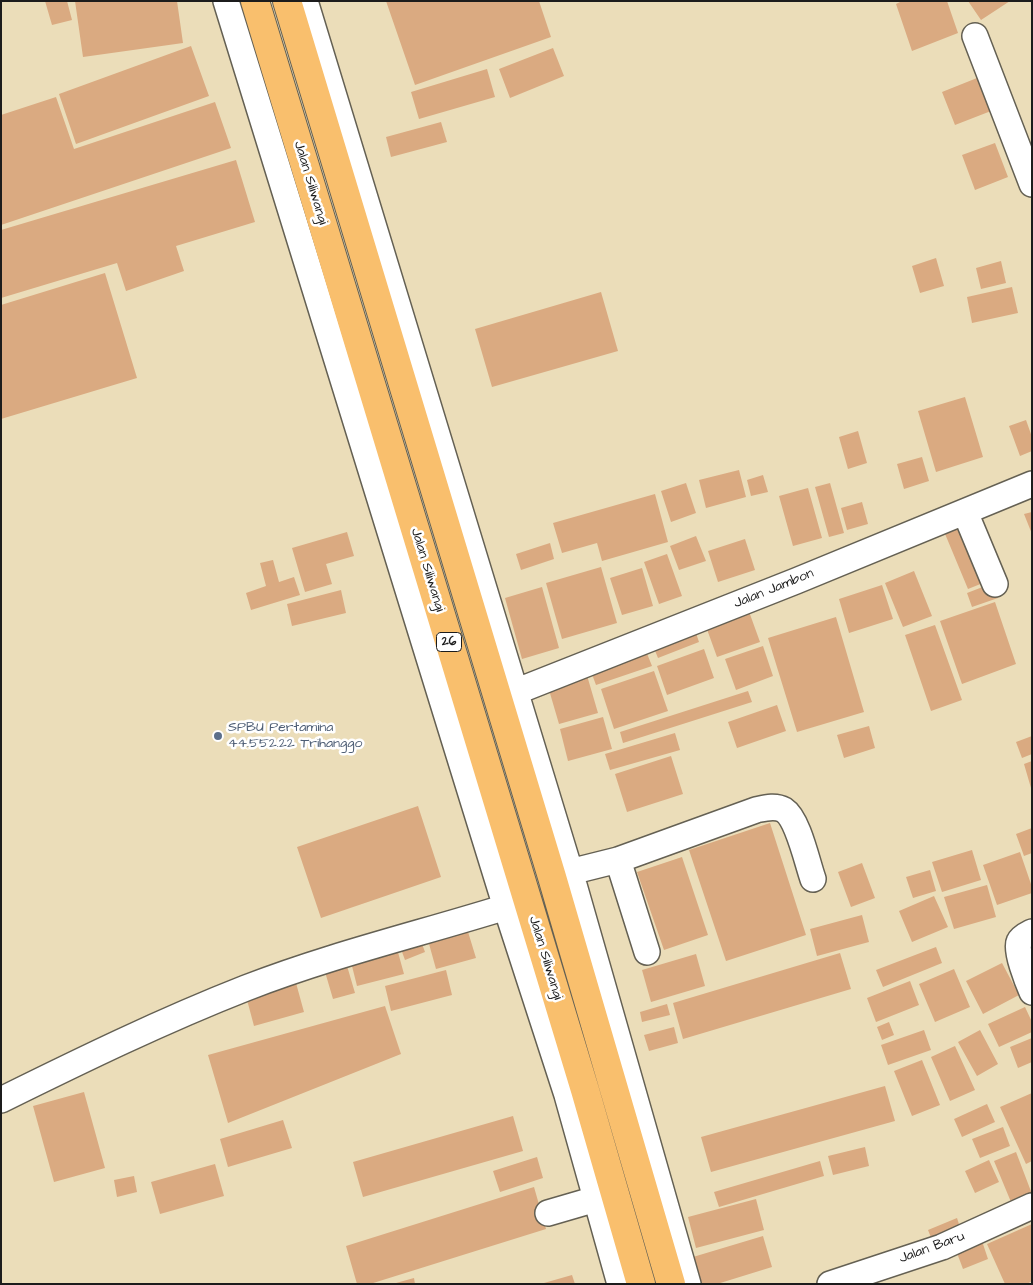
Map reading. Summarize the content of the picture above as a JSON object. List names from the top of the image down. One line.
{"streets":{"highway":["Jalan Siliwangi","26"],"street":["Jalan Jambon","Jalan Baru"]},"places":["SPBU Pertamina 44.552.22 Trihanggo"]}
